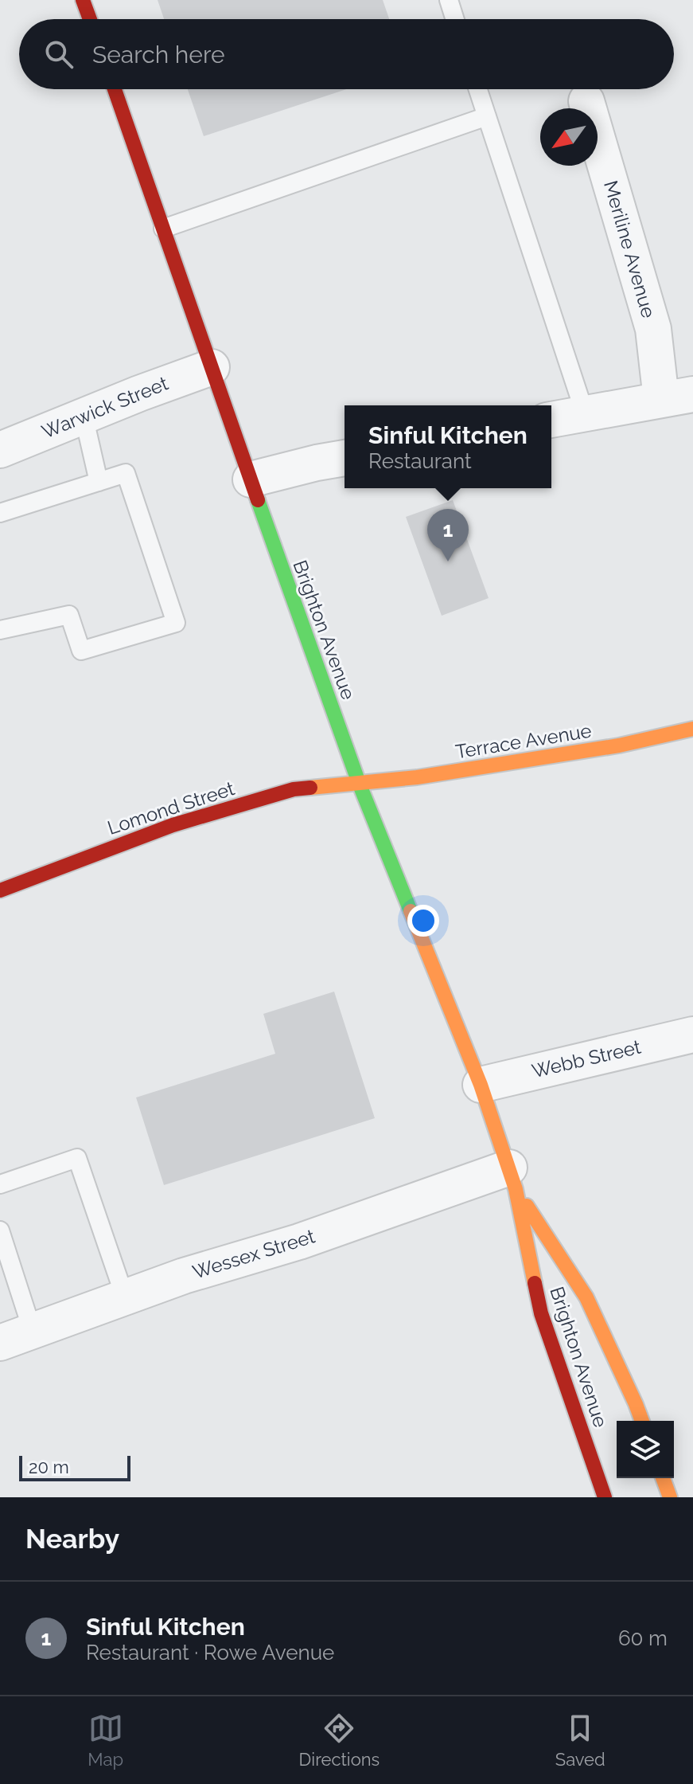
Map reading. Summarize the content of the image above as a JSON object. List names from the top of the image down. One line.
{"streets":{"main road":["Brighton Avenue","Terrace Avenue","Lomond Street"],"street":["Meriline Avenue","Warwick Street","Webb Street","Wessex Street"]},"crossings":[["Warwick Street","Brighton Avenue"],["Brighton Avenue","Terrace Avenue"],["Brighton Avenue","Lomond Street"],["Brighton Avenue","Webb Street"],["Brighton Avenue","Wessex Street"],["Terrace Avenue","Lomond Street"]],"scale_bar":"20 m","north":"bottom left","page":{"search":"Search here","popup":["Sinful Kitchen","Restaurant"],"pins":"1","scale":"20 m","heading":"Nearby","list":[{"mark":"1","name":"Sinful Kitchen","note":"Restaurant · Rowe Avenue","value":"60 m"}],"nav":["Map","Directions","Saved"]}}
